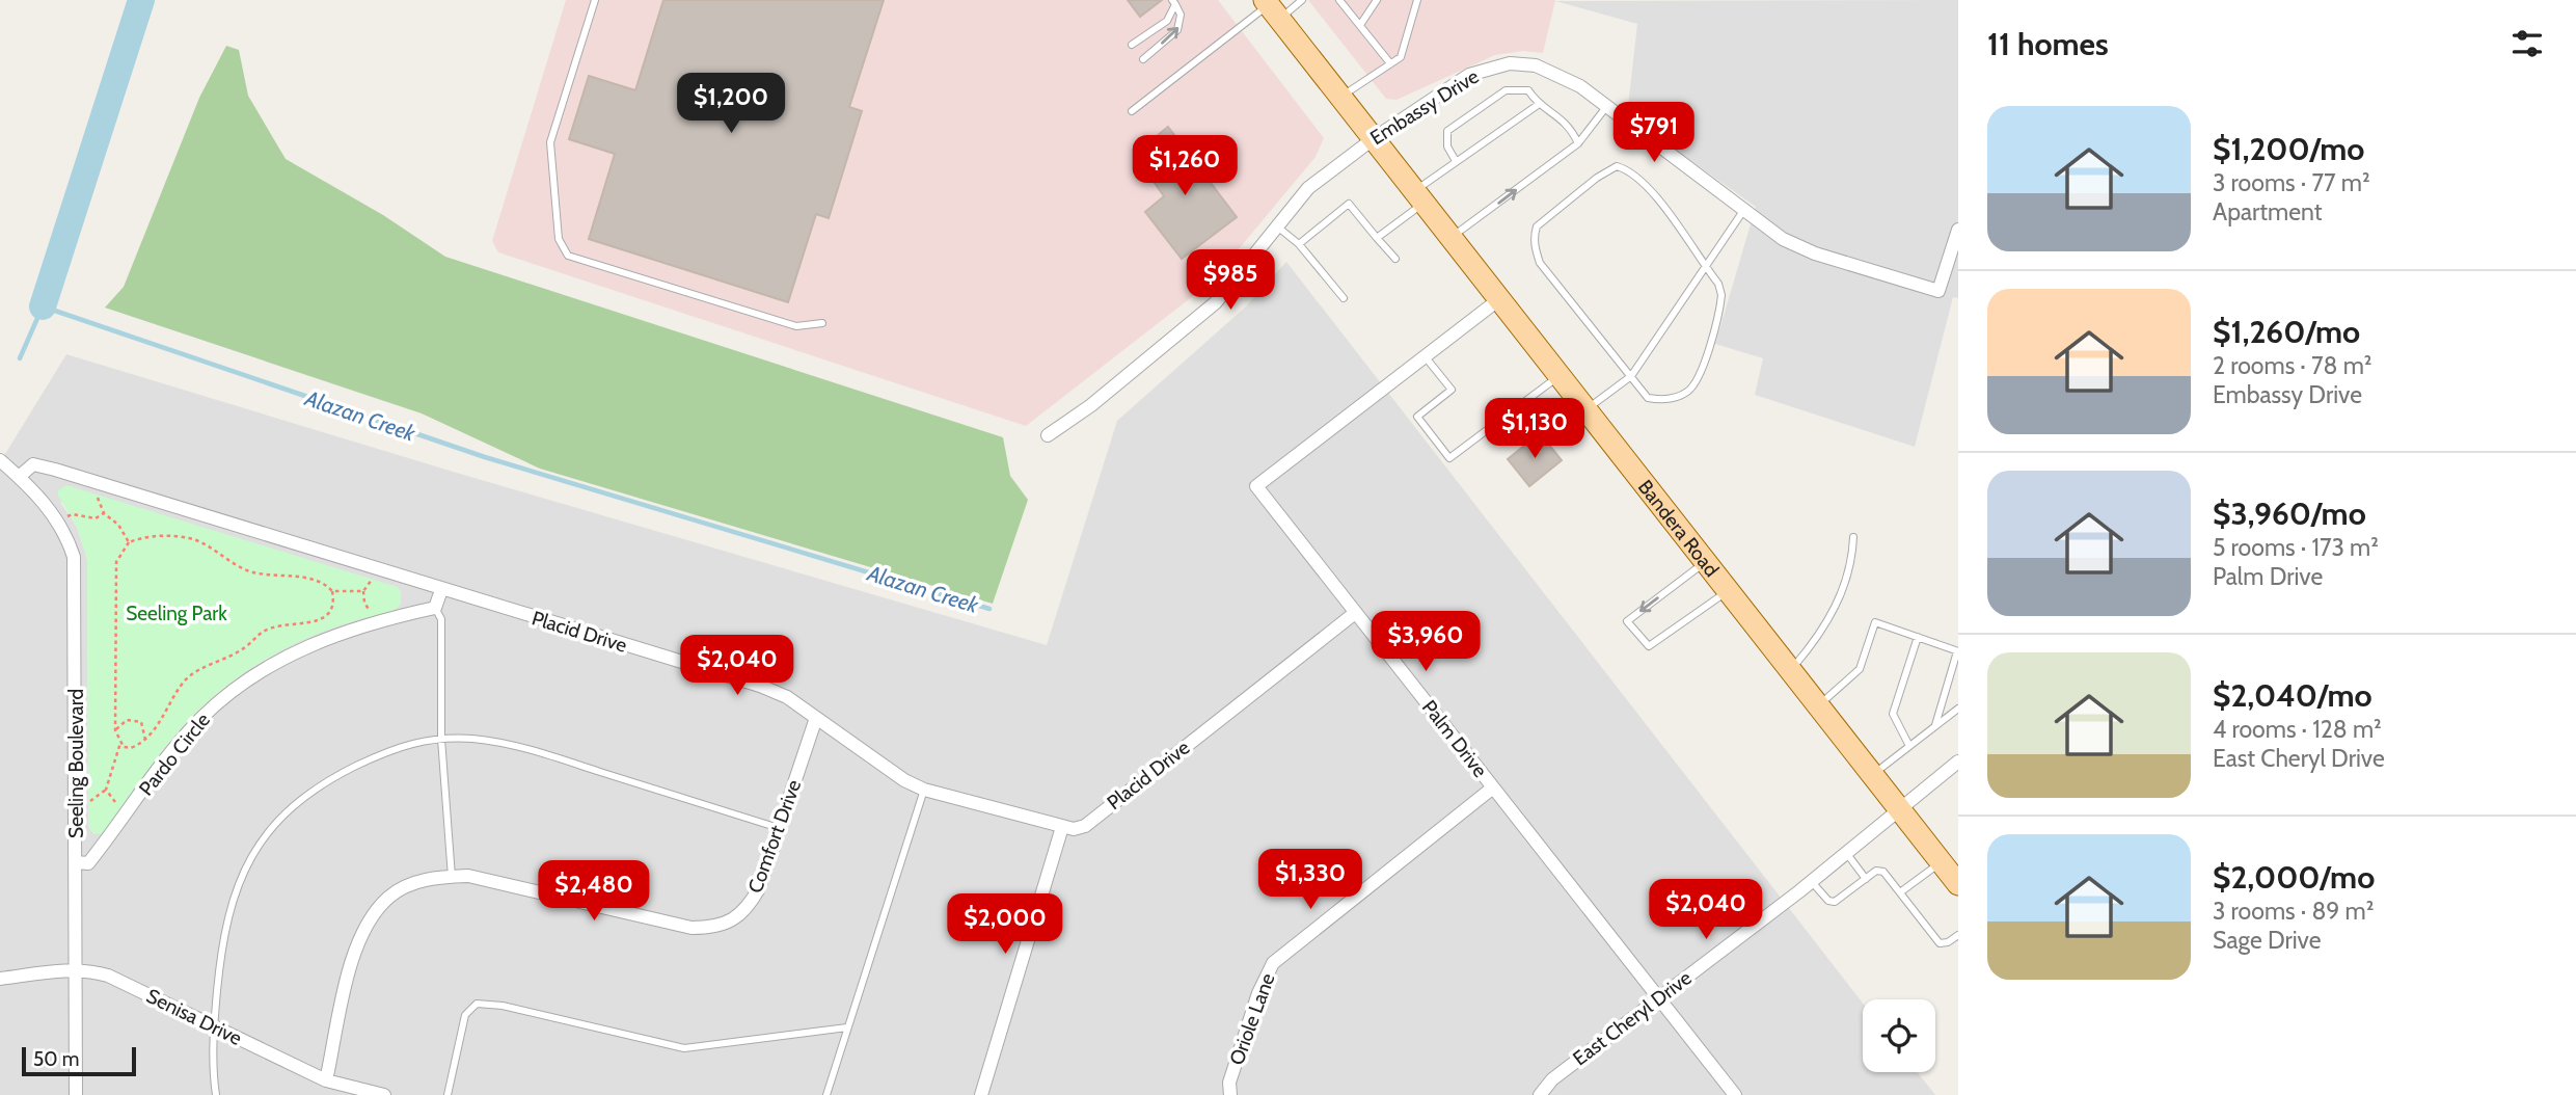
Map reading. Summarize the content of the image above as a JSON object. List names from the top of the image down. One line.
{"streets":{"main road":["Bandera Road"],"street":["Embassy Drive","Placid Drive","Palm Drive","Pardo Circle","Seeling Boulevard","Comfort Drive","Senisa Drive","East Cheryl Drive","Oriole Lane"]},"crossings":[["Embassy Drive","Bandera Road"],["Bandera Road","Palm Drive"],["Bandera Road","East Cheryl Drive"],["Placid Drive","Palm Drive"],["Placid Drive","Seeling Boulevard"],["Placid Drive","Comfort Drive"],["Palm Drive","East Cheryl Drive"],["Palm Drive","Oriole Lane"],["Pardo Circle","Seeling Boulevard"],["Seeling Boulevard","Senisa Drive"],["Comfort Drive","Senisa Drive"]],"water":["Alazan Creek"],"parks":["Seeling Park"],"scale_bar":"50 m","page":{"heading":"11 homes","price":["$1,200","$791","$1,260","$985","$1,130","$3,960","$2,040","$1,330","$2,480","$2,040","$2,000"],"list":[{"name":"$1,200/mo","note":"3 rooms · 77 m² · Apartment"},{"name":"$1,260/mo","note":"2 rooms · 78 m² · Embassy Drive"},{"name":"$3,960/mo","note":"5 rooms · 173 m² · Palm Drive"},{"name":"$2,040/mo","note":"4 rooms · 128 m² · East Cheryl Drive"},{"name":"$2,000/mo","note":"3 rooms · 89 m² · Sage Drive"}],"scale":"50 m"}}
